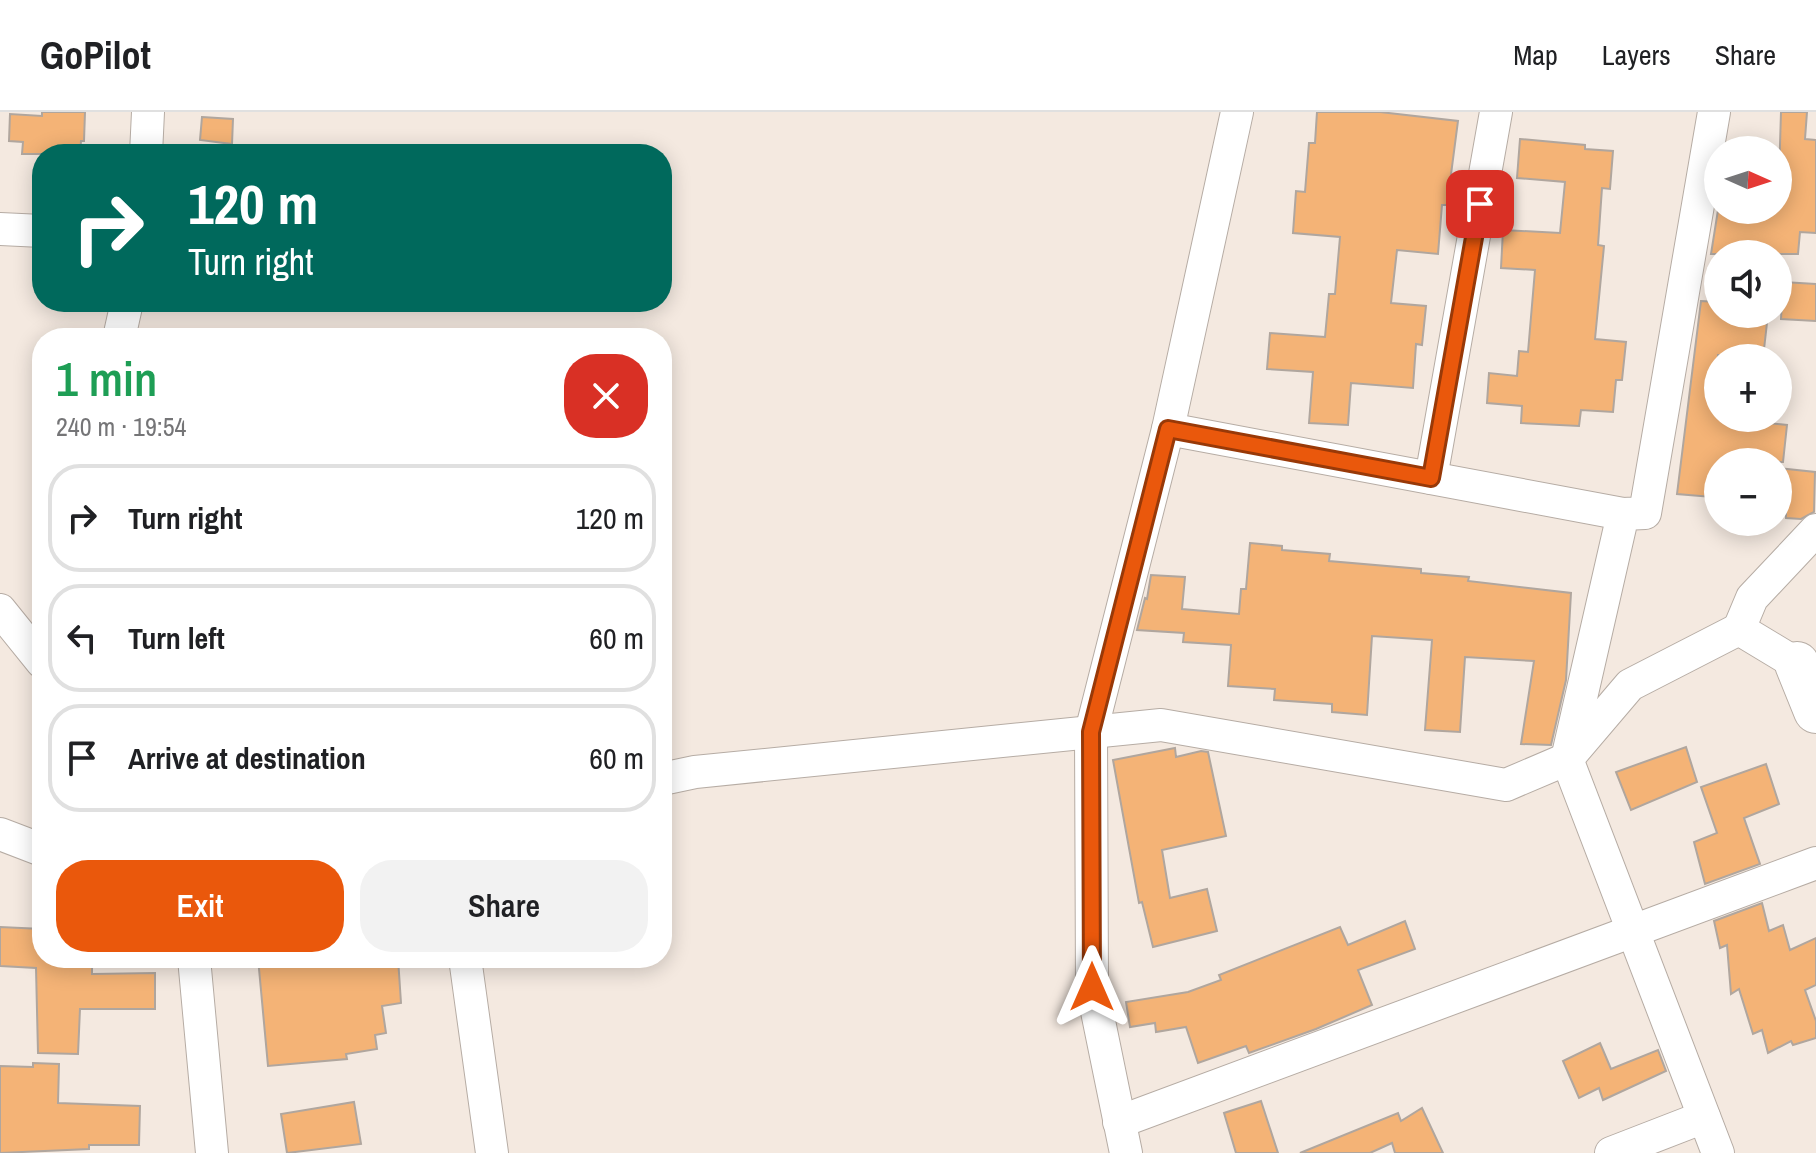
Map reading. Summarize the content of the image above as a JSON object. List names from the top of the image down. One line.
{"north":"right","page":{"header":"GoPilot","nav":["Map","Layers","Share"],"map_buttons":["+","−"],"turn":["120 m","Turn right"],"heading":["1 min","240 m · 19:54"],"list":[{"name":"Turn right","value":"120 m"},{"name":"Turn left","value":"60 m"},{"name":"Arrive at destination","value":"60 m"}],"buttons":["Exit","Share"]}}
